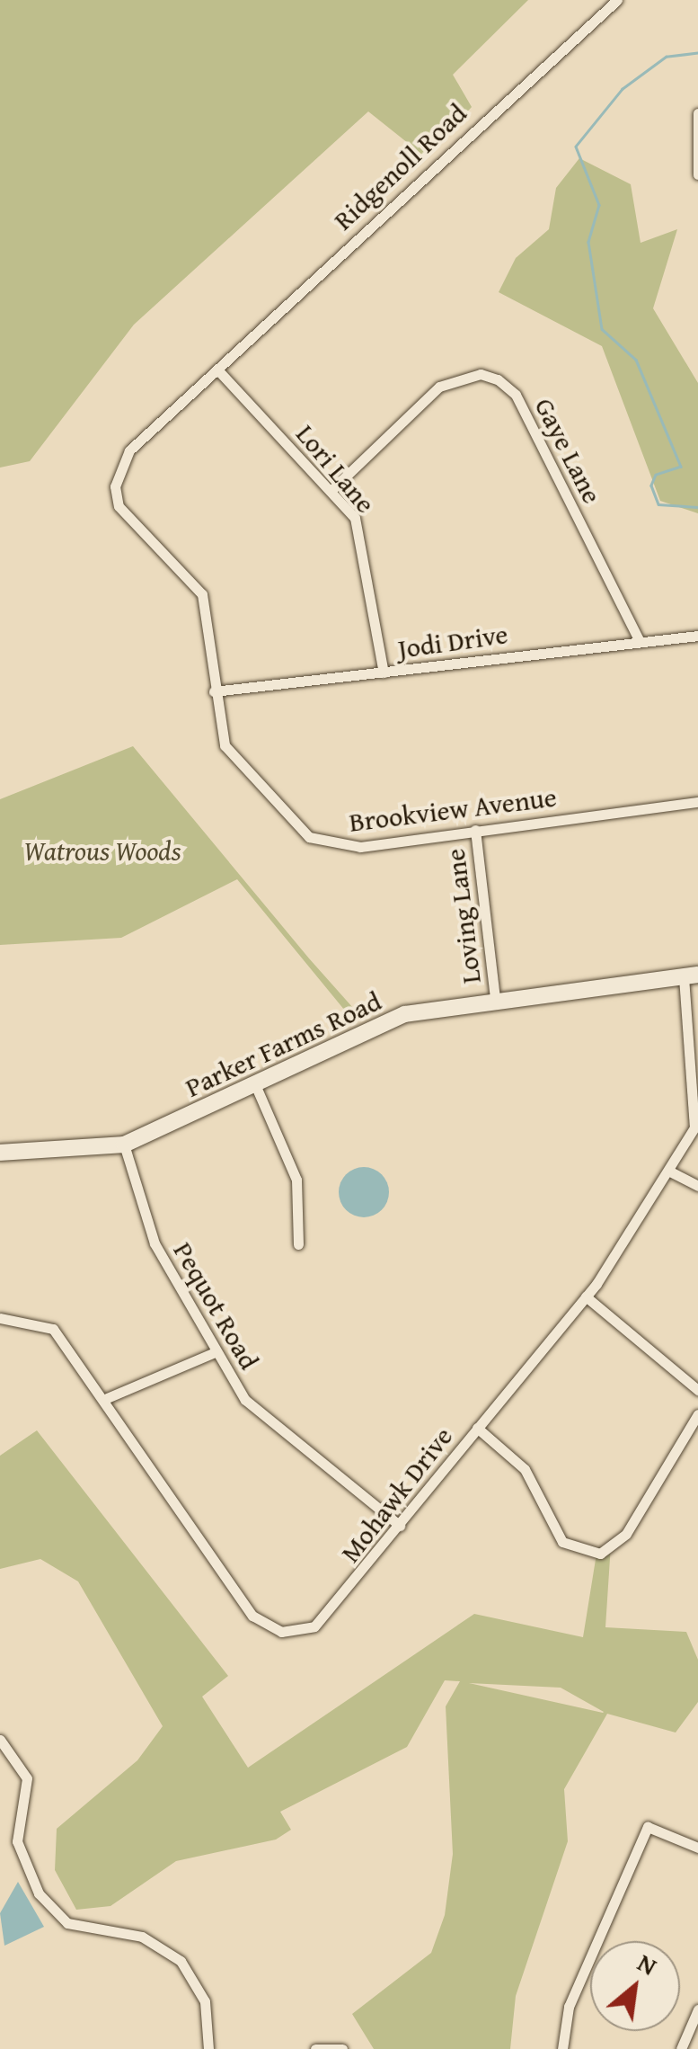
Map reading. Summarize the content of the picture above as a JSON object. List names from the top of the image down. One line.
{"streets":{"street":["Ridgenoll Road","Gaye Lane","Lori Lane","Jodi Drive","Brookview Avenue","Loving Lane","Parker Farms Road","Pequot Road","Mohawk Drive"]},"crossings":[["Ridgenoll Road","Lori Lane"],["Ridgenoll Road","Brookview Avenue"],["Gaye Lane","Lori Lane"],["Gaye Lane","Jodi Drive"],["Lori Lane","Jodi Drive"],["Lori Lane","Brookview Avenue"],["Jodi Drive","Brookview Avenue"],["Brookview Avenue","Loving Lane"],["Loving Lane","Parker Farms Road"],["Parker Farms Road","Pequot Road"],["Parker Farms Road","Mohawk Drive"],["Pequot Road","Mohawk Drive"]],"parks":["Watrous Woods"],"north":"top right"}
